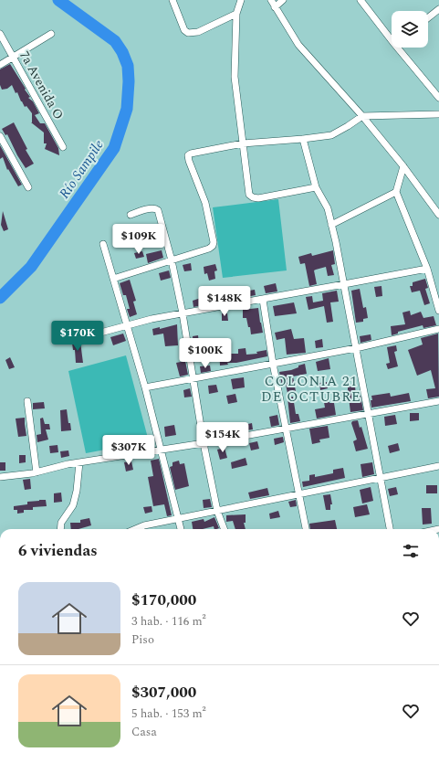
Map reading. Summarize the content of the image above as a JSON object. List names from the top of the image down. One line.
{"streets":{"street":["7a Avenida O"]},"districts":["COLONIA 21 DE OCTUBRE"],"water":["Río Sampile"],"page":{"price":["$109K","$148K","$170K","$100K","$154K","$307K"],"heading":"6 viviendas","list":[{"name":"$170,000","note":"3 hab. · 116 m² · Piso"},{"name":"$307,000","note":"5 hab. · 153 m² · Casa"}]}}
